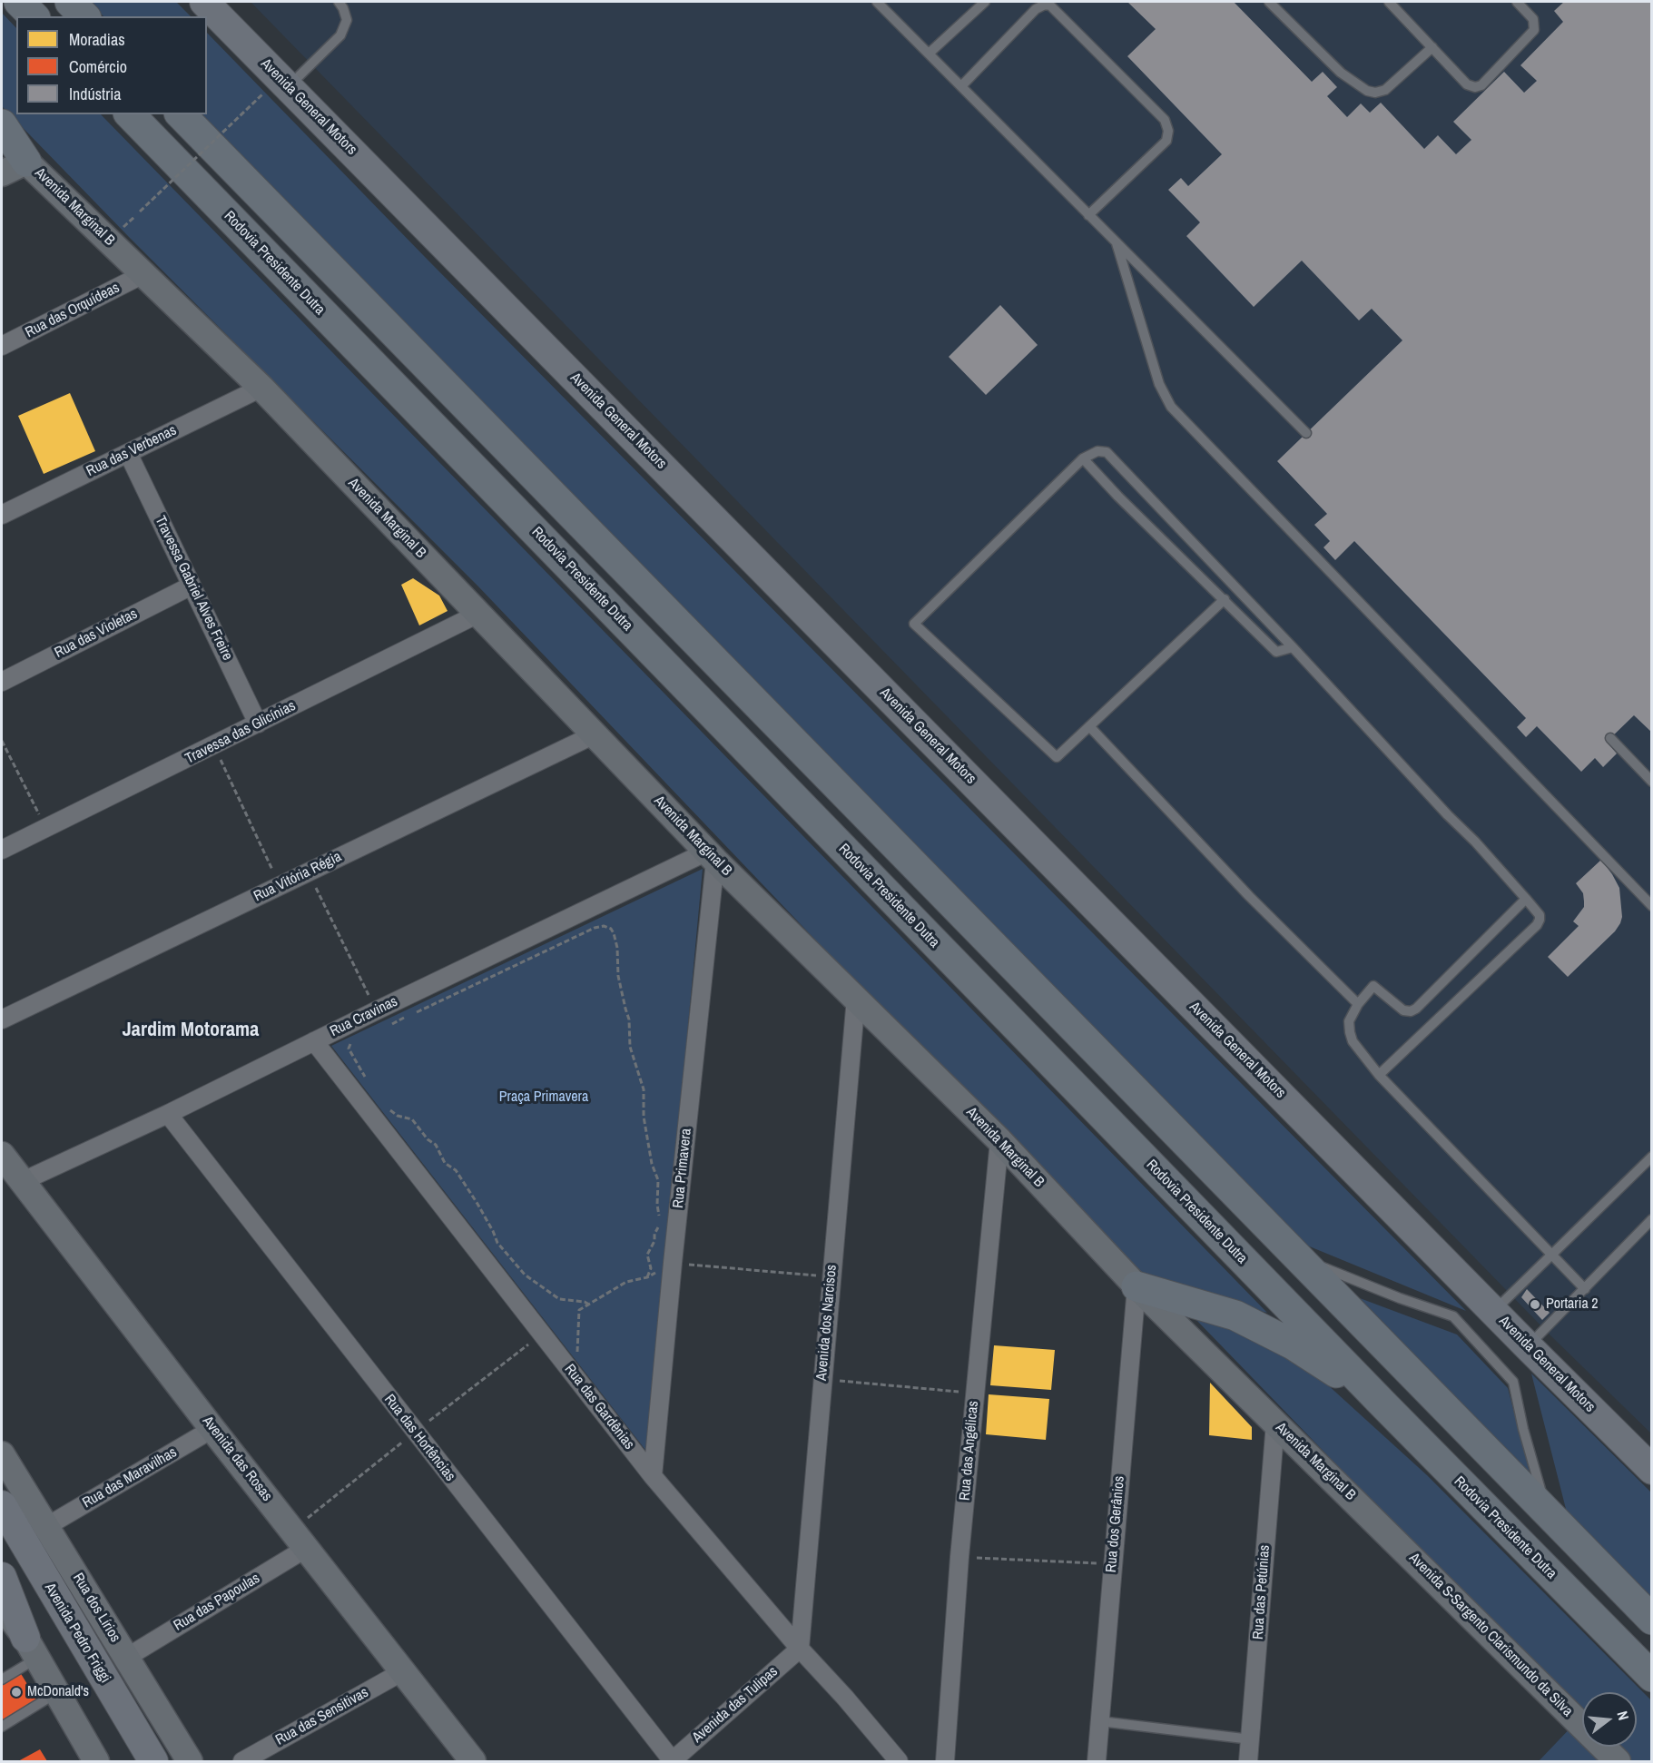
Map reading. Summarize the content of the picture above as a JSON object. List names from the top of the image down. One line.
{"streets":{"highway":["Rodovia Presidente Dutra"],"main road":["Avenida General Motors","Avenida Pedro Friggi"],"street":["Avenida Marginal B","Rua das Orquídeas","Rua das Verbenas","Travessa Gabriel Alves Freire","Rua das Violetas","Travessa das Glicínias","Rua Vitória Régia","Rua Cravinas","Rua Primavera","Avenida dos Narcisos","Rua das Gardênias","Rua das Hortências","Rua das Angélicas","Avenida das Rosas","Rua das Maravilhas","Rua dos Gerânios","Rua das Petúnias","Rua das Papoulas","Rua dos Lírios","Avenida S-Sargento Clarismundo da Silva","Avenida das Tulipas","Rua das Sensitivas"]},"crossings":[["Avenida Marginal B","Rua das Orquídeas"],["Avenida Marginal B","Rua das Verbenas"],["Avenida Marginal B","Travessa das Glicínias"],["Avenida Marginal B","Rua Vitória Régia"],["Avenida Marginal B","Rua Cravinas"],["Avenida Marginal B","Rua Primavera"],["Avenida Marginal B","Avenida dos Narcisos"],["Avenida Marginal B","Rua das Angélicas"],["Avenida Marginal B","Rua dos Gerânios"],["Avenida Marginal B","Rua das Petúnias"],["Avenida Marginal B","Avenida S-Sargento Clarismundo da Silva"],["Rua das Verbenas","Travessa Gabriel Alves Freire"],["Travessa Gabriel Alves Freire","Rua das Violetas"],["Travessa Gabriel Alves Freire","Travessa das Glicínias"],["Rua Cravinas","Rua Primavera"],["Rua Cravinas","Rua das Gardênias"],["Rua Cravinas","Rua das Hortências"],["Rua Cravinas","Avenida das Rosas"],["Rua Primavera","Rua das Gardênias"],["Avenida dos Narcisos","Rua das Gardênias"],["Avenida dos Narcisos","Avenida das Tulipas"],["Rua das Gardênias","Avenida das Tulipas"],["Rua das Hortências","Avenida das Tulipas"],["Avenida das Rosas","Rua das Maravilhas"],["Avenida das Rosas","Rua das Papoulas"],["Avenida das Rosas","Rua das Sensitivas"],["Rua das Maravilhas","Rua dos Lírios"],["Rua das Papoulas","Rua dos Lírios"]],"districts":["Jardim Motorama"],"parks":["Praça Primavera"],"places":["Portaria 2","McDonald's"],"legend":["Moradias","Comércio","Indústria"],"north":"right"}
